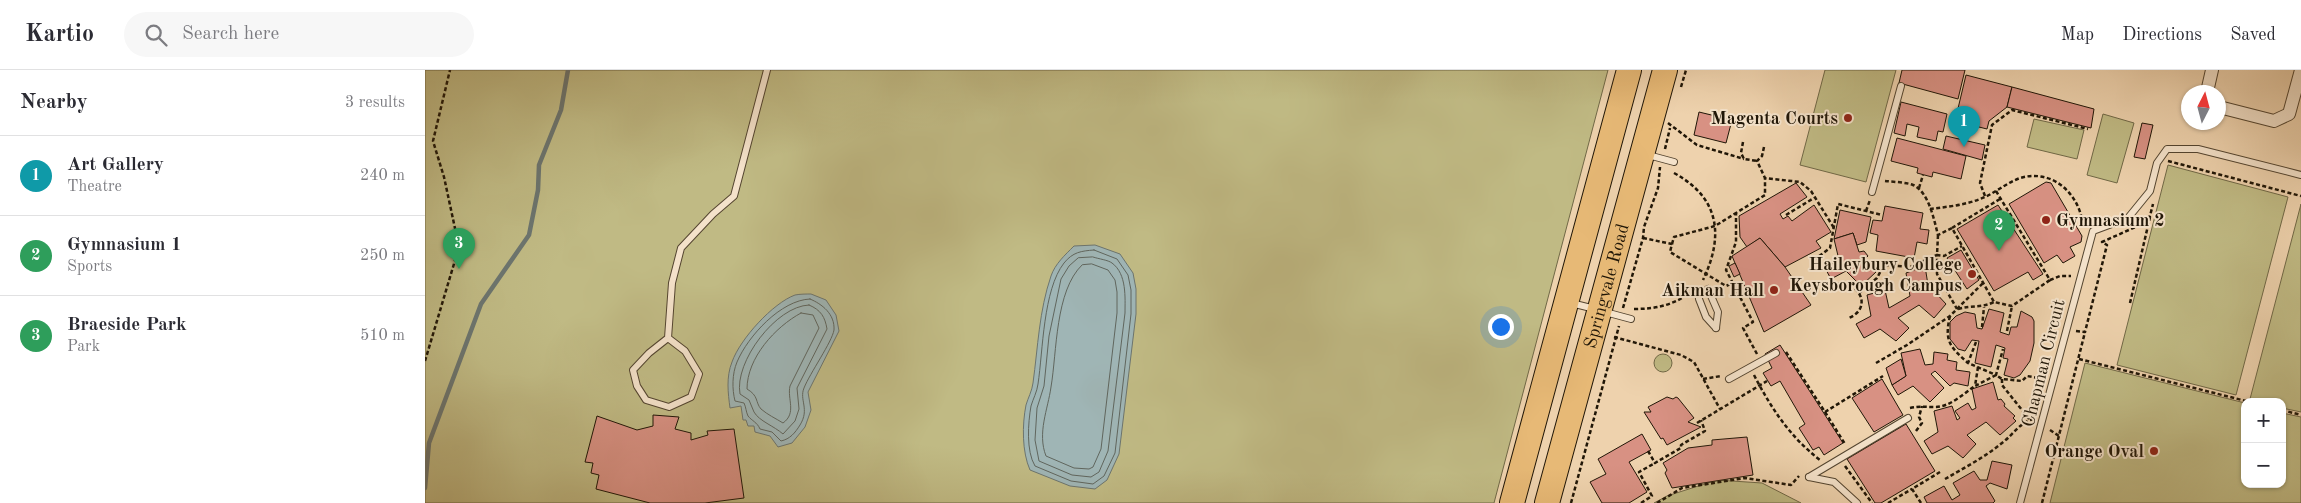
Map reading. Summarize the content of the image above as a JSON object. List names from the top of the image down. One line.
{"streets":{"highway":["Springvale Road"],"lane":["Chapman Circuit"]},"places":["Magenta Courts","Gymnasium 2","Haileybury College Keysborough Campus","Aikman Hall","Orange Oval"],"north":"top","page":{"header":"Kartio","search":"Search here","nav":["Map","Directions","Saved"],"heading":["Nearby","3 results"],"pins":["1","2","3"],"list":[{"mark":"1","name":"Art Gallery","note":"Theatre","value":"240 m"},{"mark":"2","name":"Gymnasium 1","note":"Sports","value":"250 m"},{"mark":"3","name":"Braeside Park","note":"Park","value":"510 m"}],"map_buttons":["+","−"]}}
